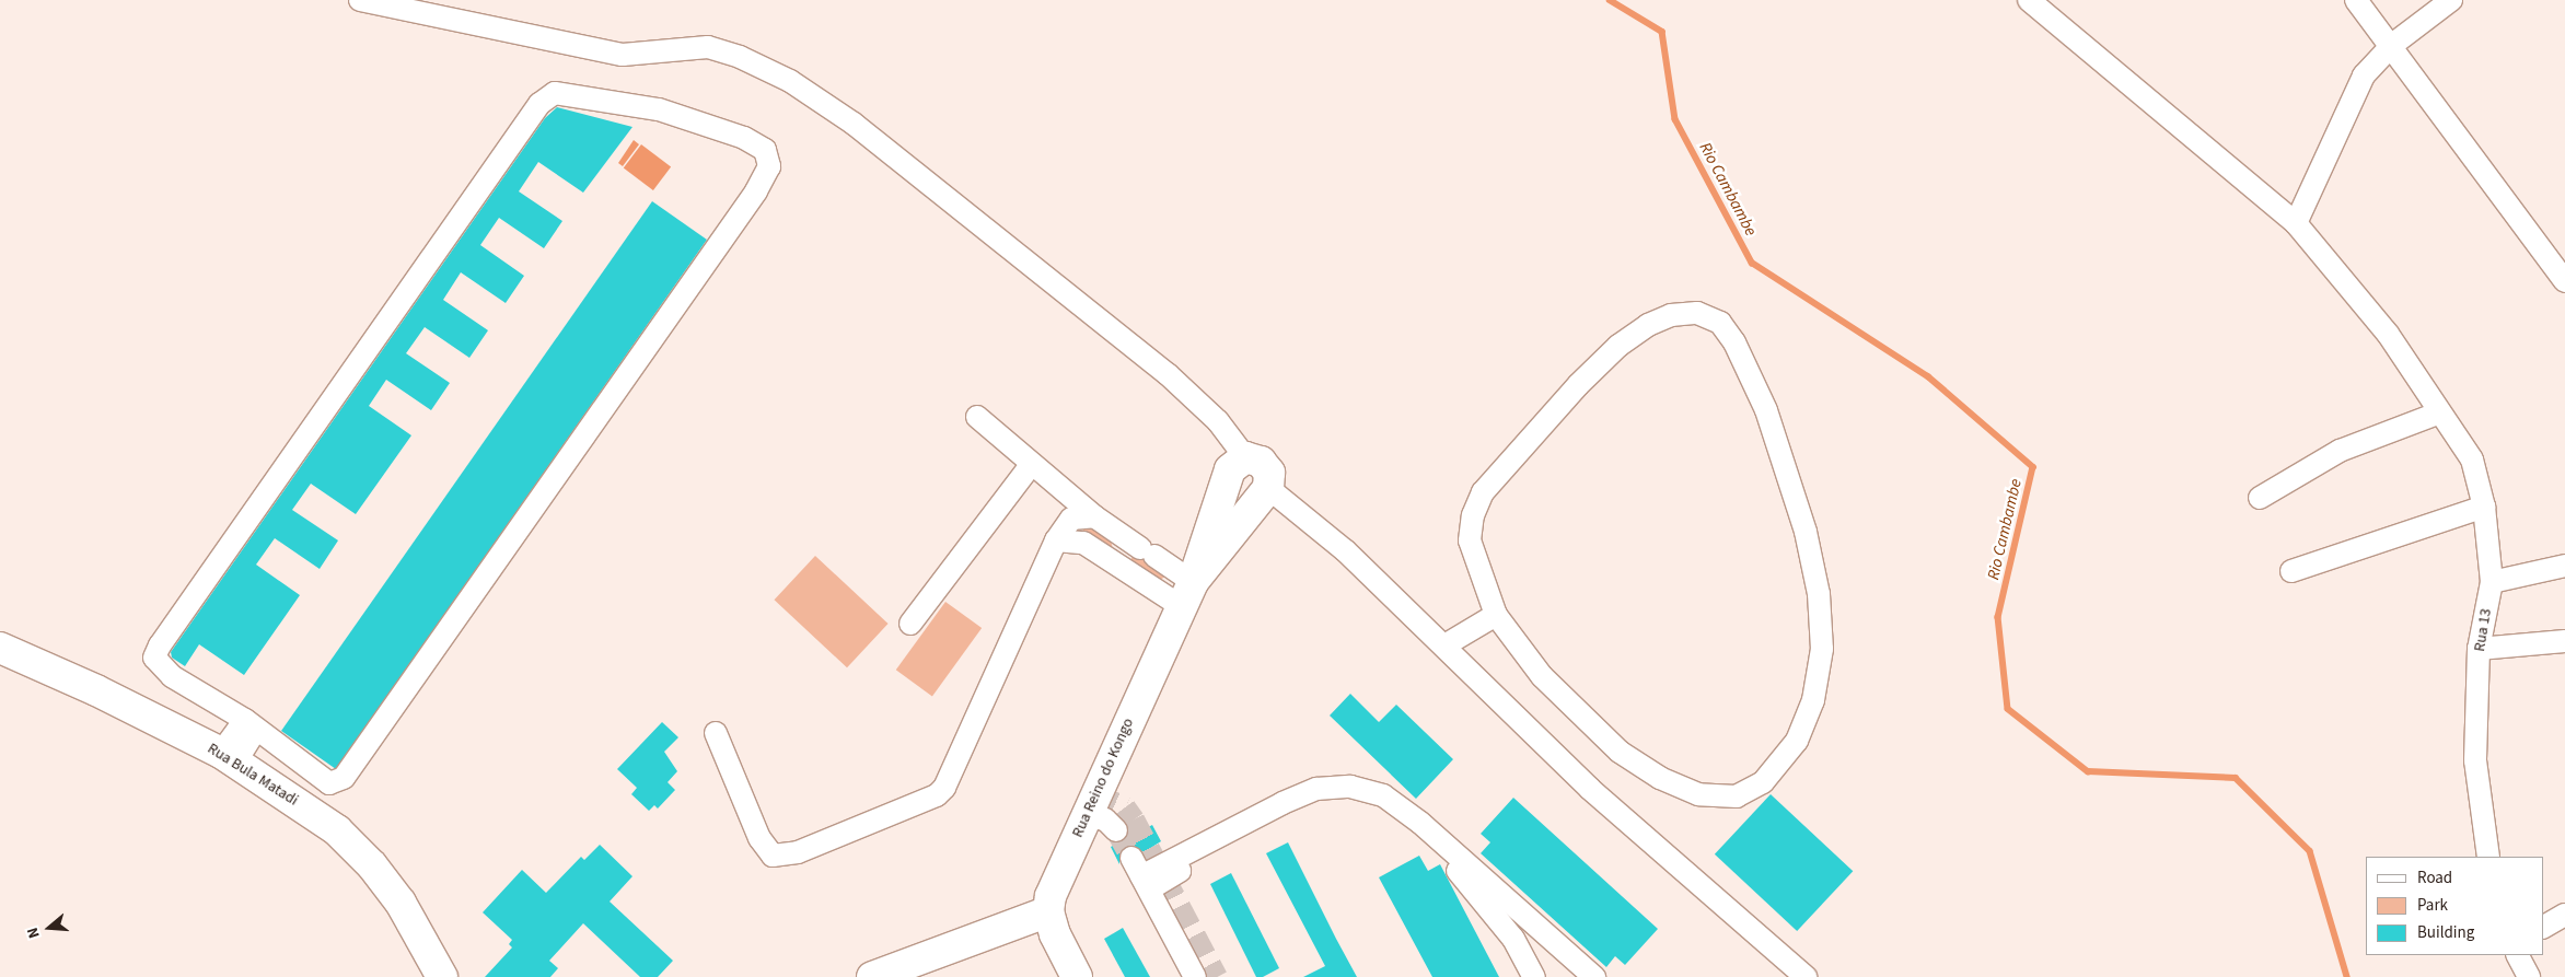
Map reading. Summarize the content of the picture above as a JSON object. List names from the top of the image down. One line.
{"streets":{"street":["Rua 13","Rua Bula Matadi","Rua Reino do Kongo"]},"water":["Rio Cambambe"],"legend":["Road","Park","Building"],"north":"left"}
